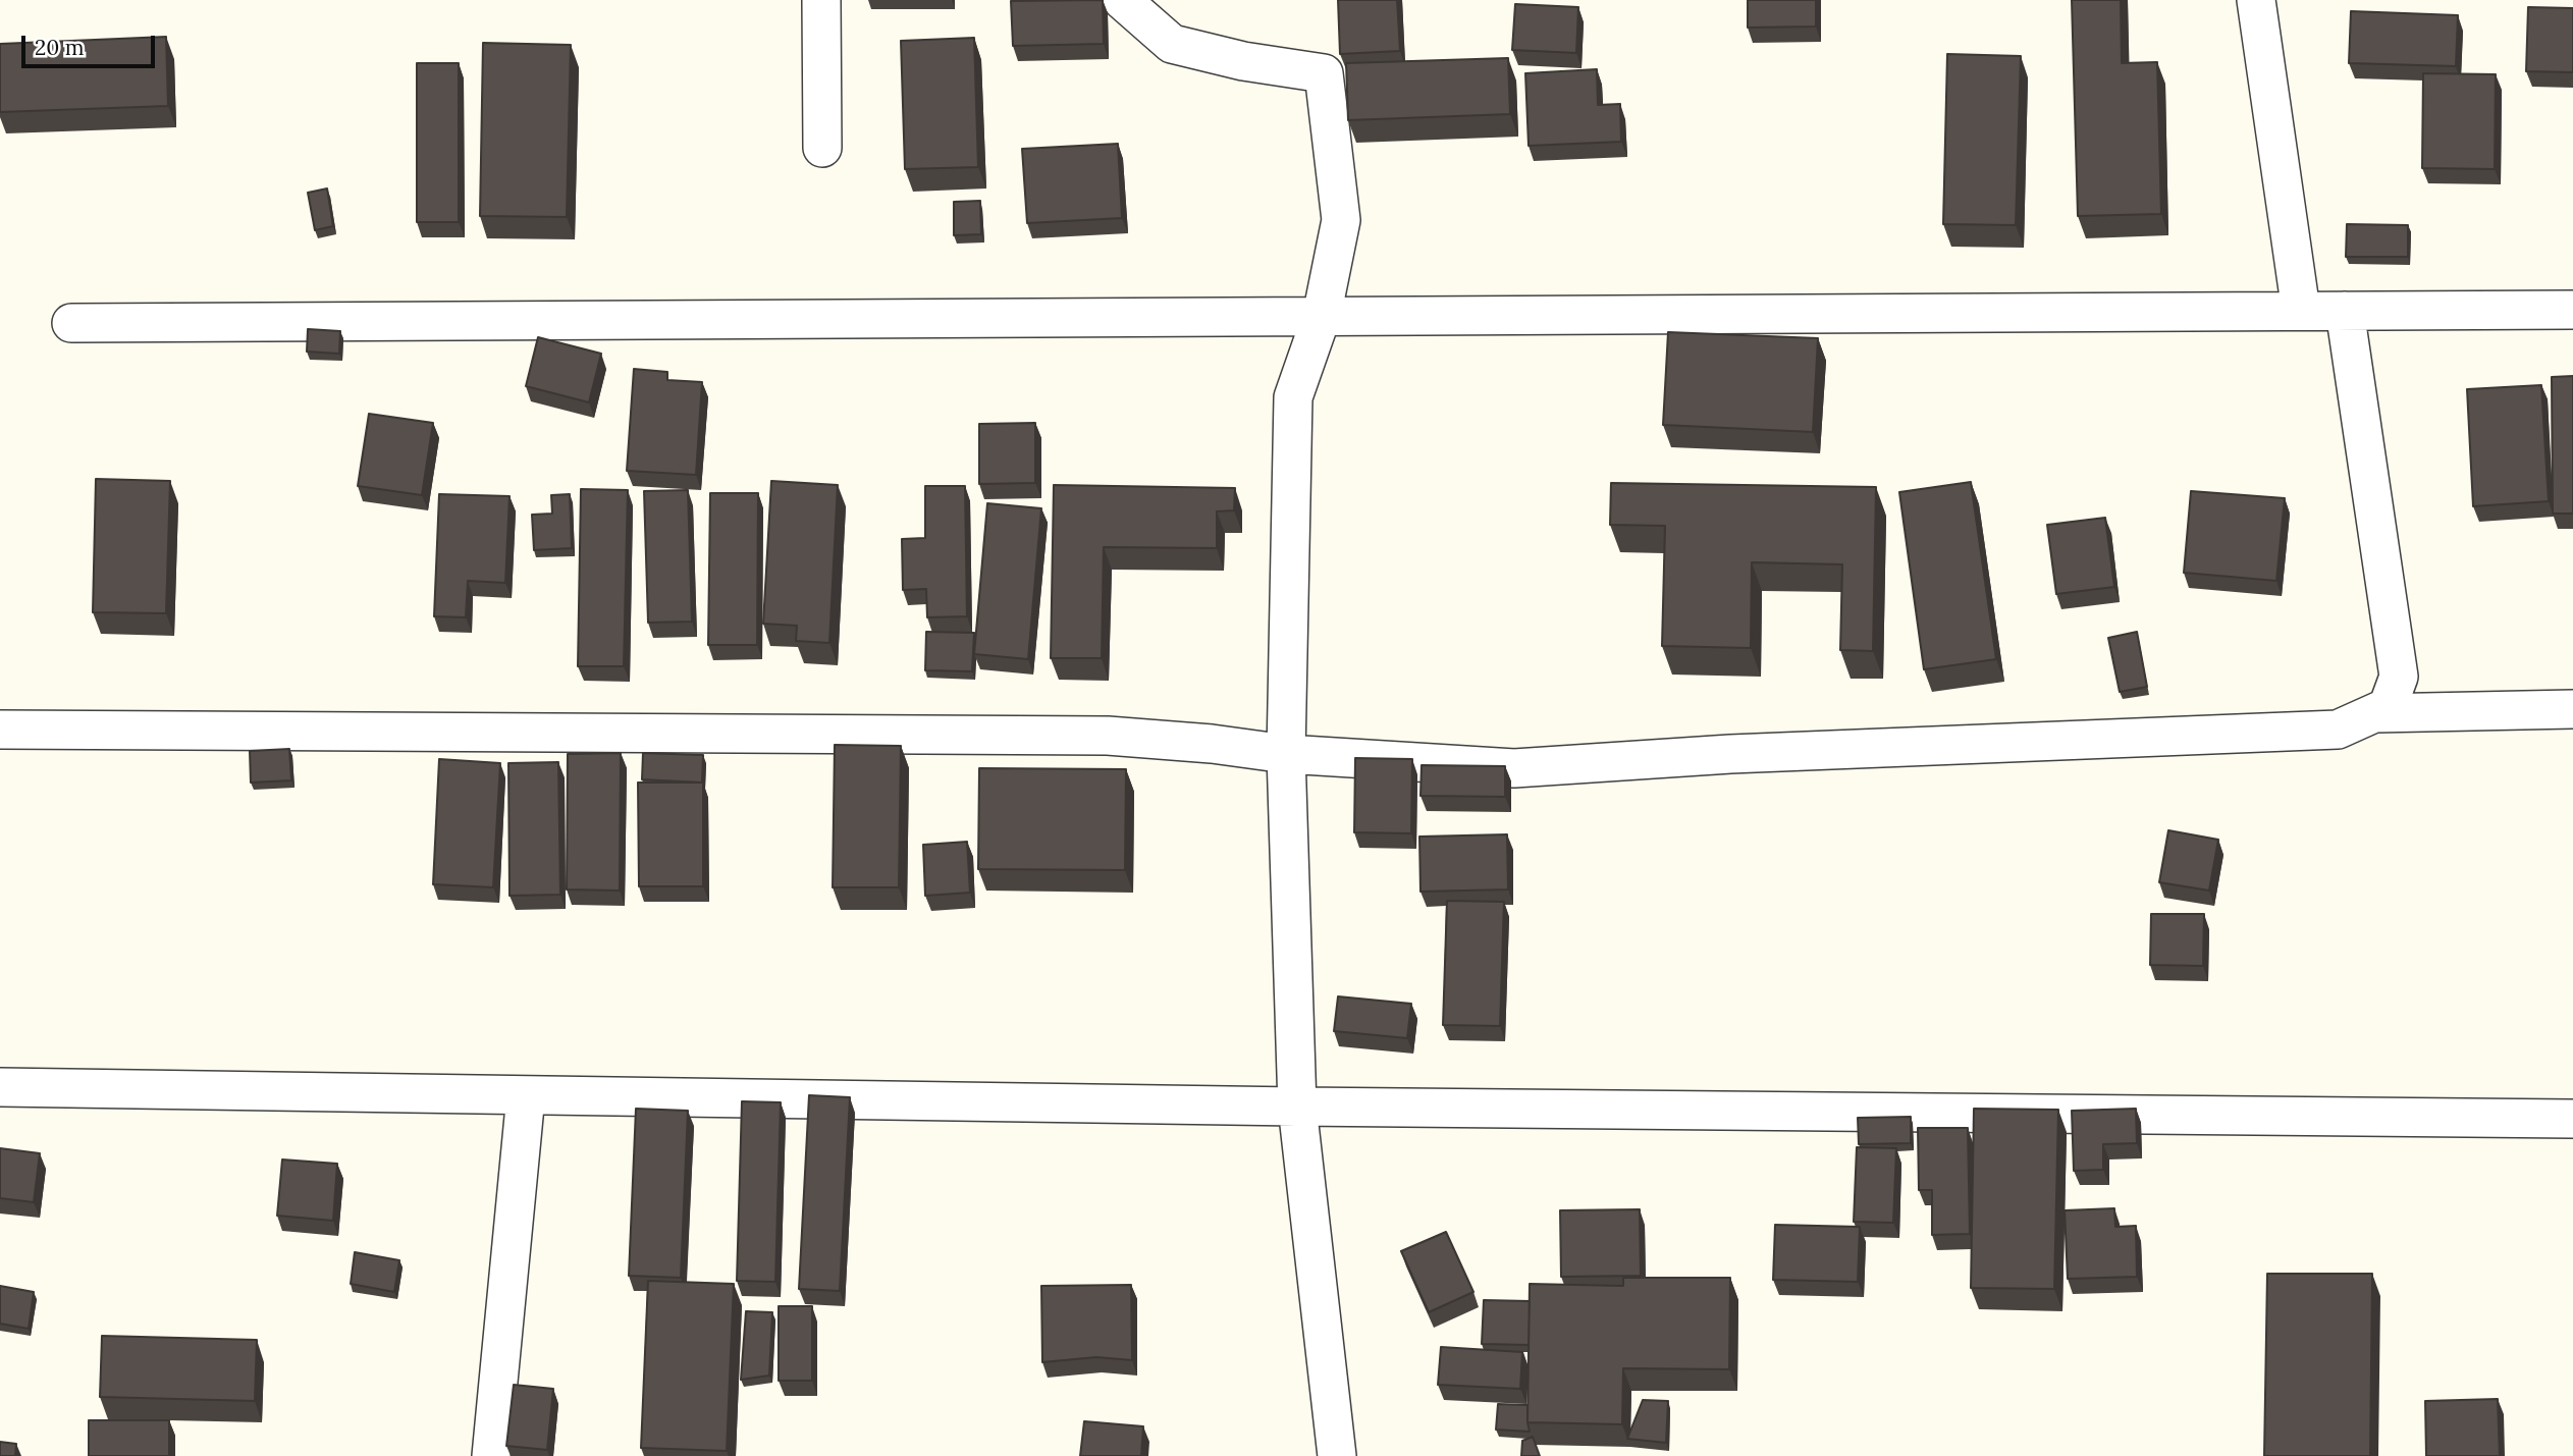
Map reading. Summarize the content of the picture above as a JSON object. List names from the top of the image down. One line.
{"scale_bar":"20 m"}
